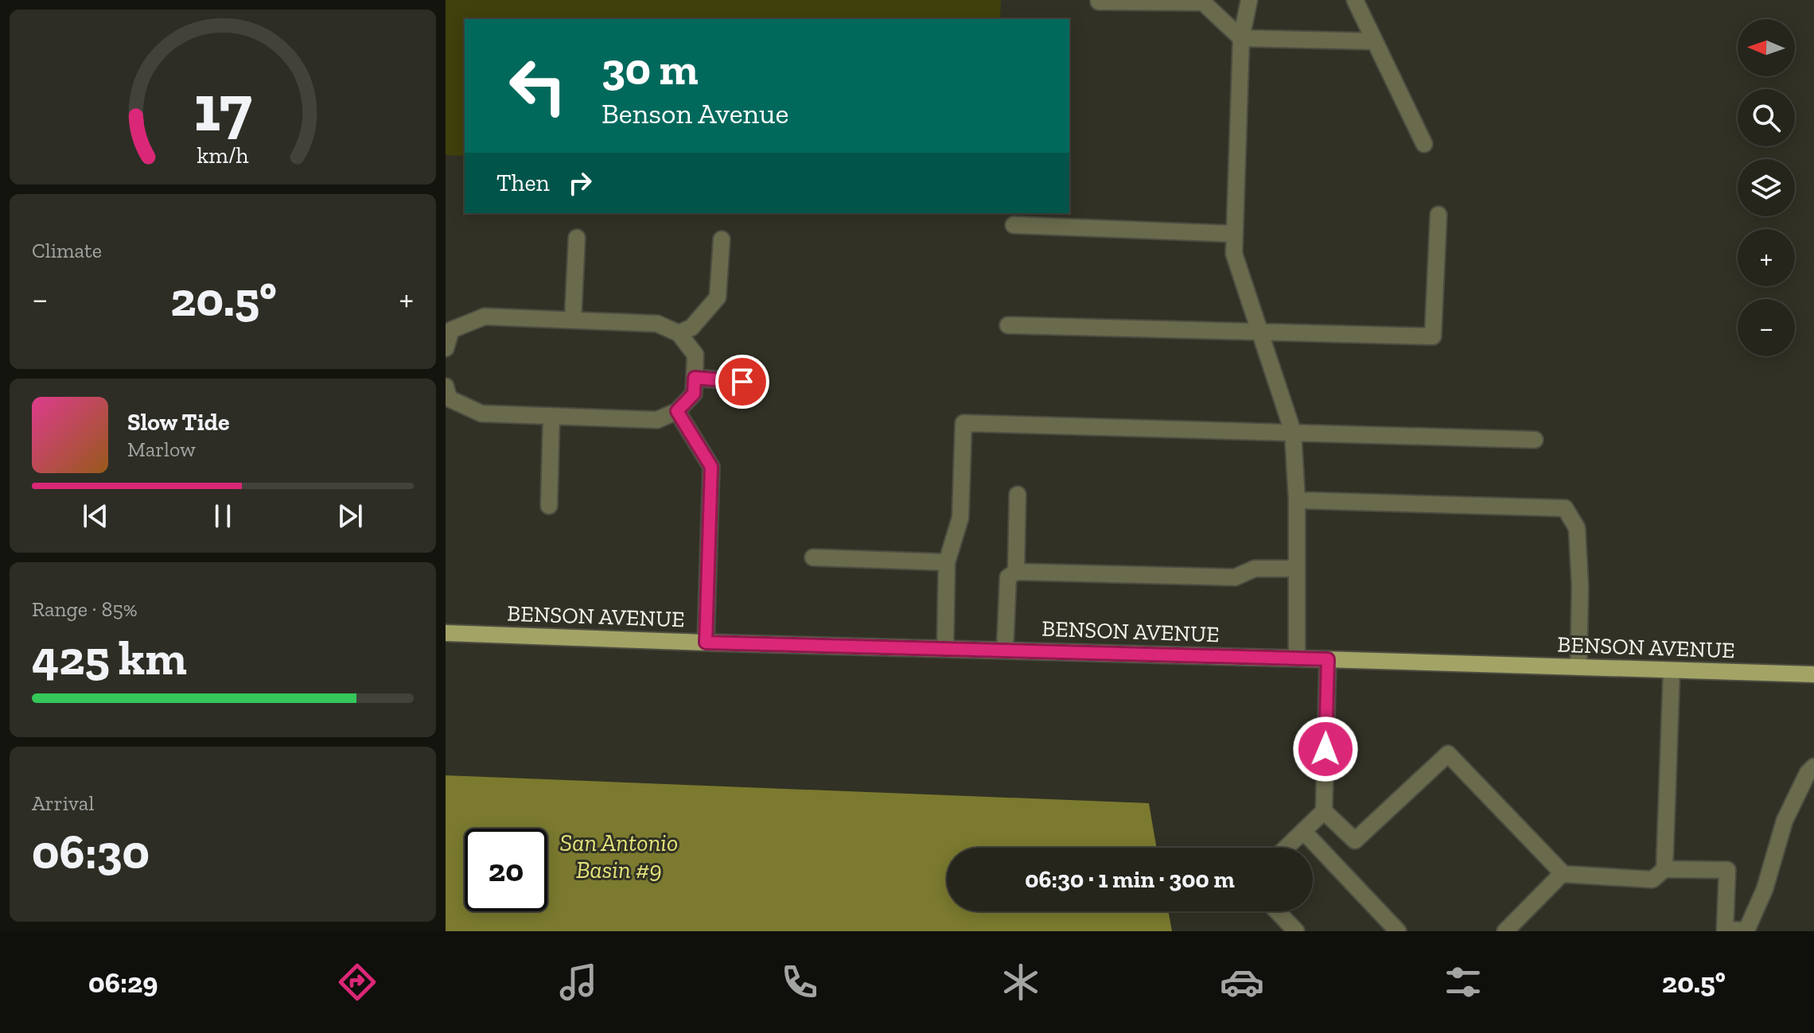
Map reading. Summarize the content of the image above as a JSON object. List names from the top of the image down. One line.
{"streets":{"main road":["BENSON AVENUE"]},"water":["San Antonio Basin #9"],"north":"left","page":{"map_buttons":["+","−"],"turn":["30 m","Benson Avenue"],"then":"Then","tile":["Climate",["Range · 85%","425 km"],["Arrival","06:30"]],"heat":["−","20.5°","+"],"song":["Slow Tide","Marlow"],"limit":"20","trip":"06:30 · 1 min · 300 m","tabs":["06:29","20.5°"],"gauge":["17","km/h"]}}
